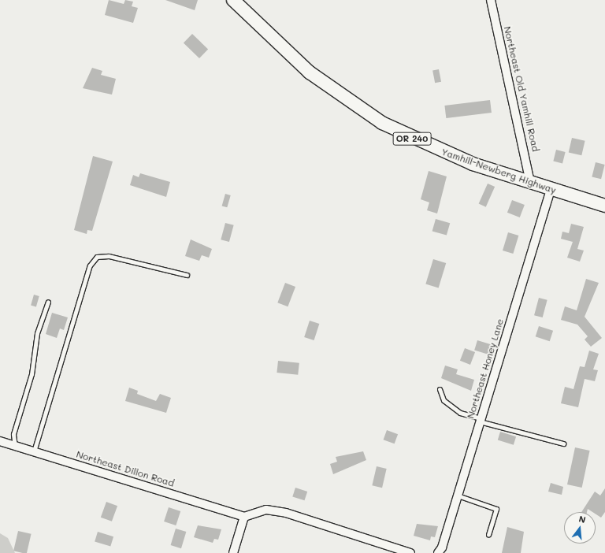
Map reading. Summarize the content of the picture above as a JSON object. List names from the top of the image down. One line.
{"streets":{"main road":["OR 240","Yamhill-Newberg Highway"],"street":["Northeast Old Yamhill Road","Northeast Honey Lane","Northeast Dillon Road"]},"crossings":[["Northeast Old Yamhill Road","Yamhill-Newberg Highway"],["Yamhill-Newberg Highway","Northeast Honey Lane"]],"north":"top"}
